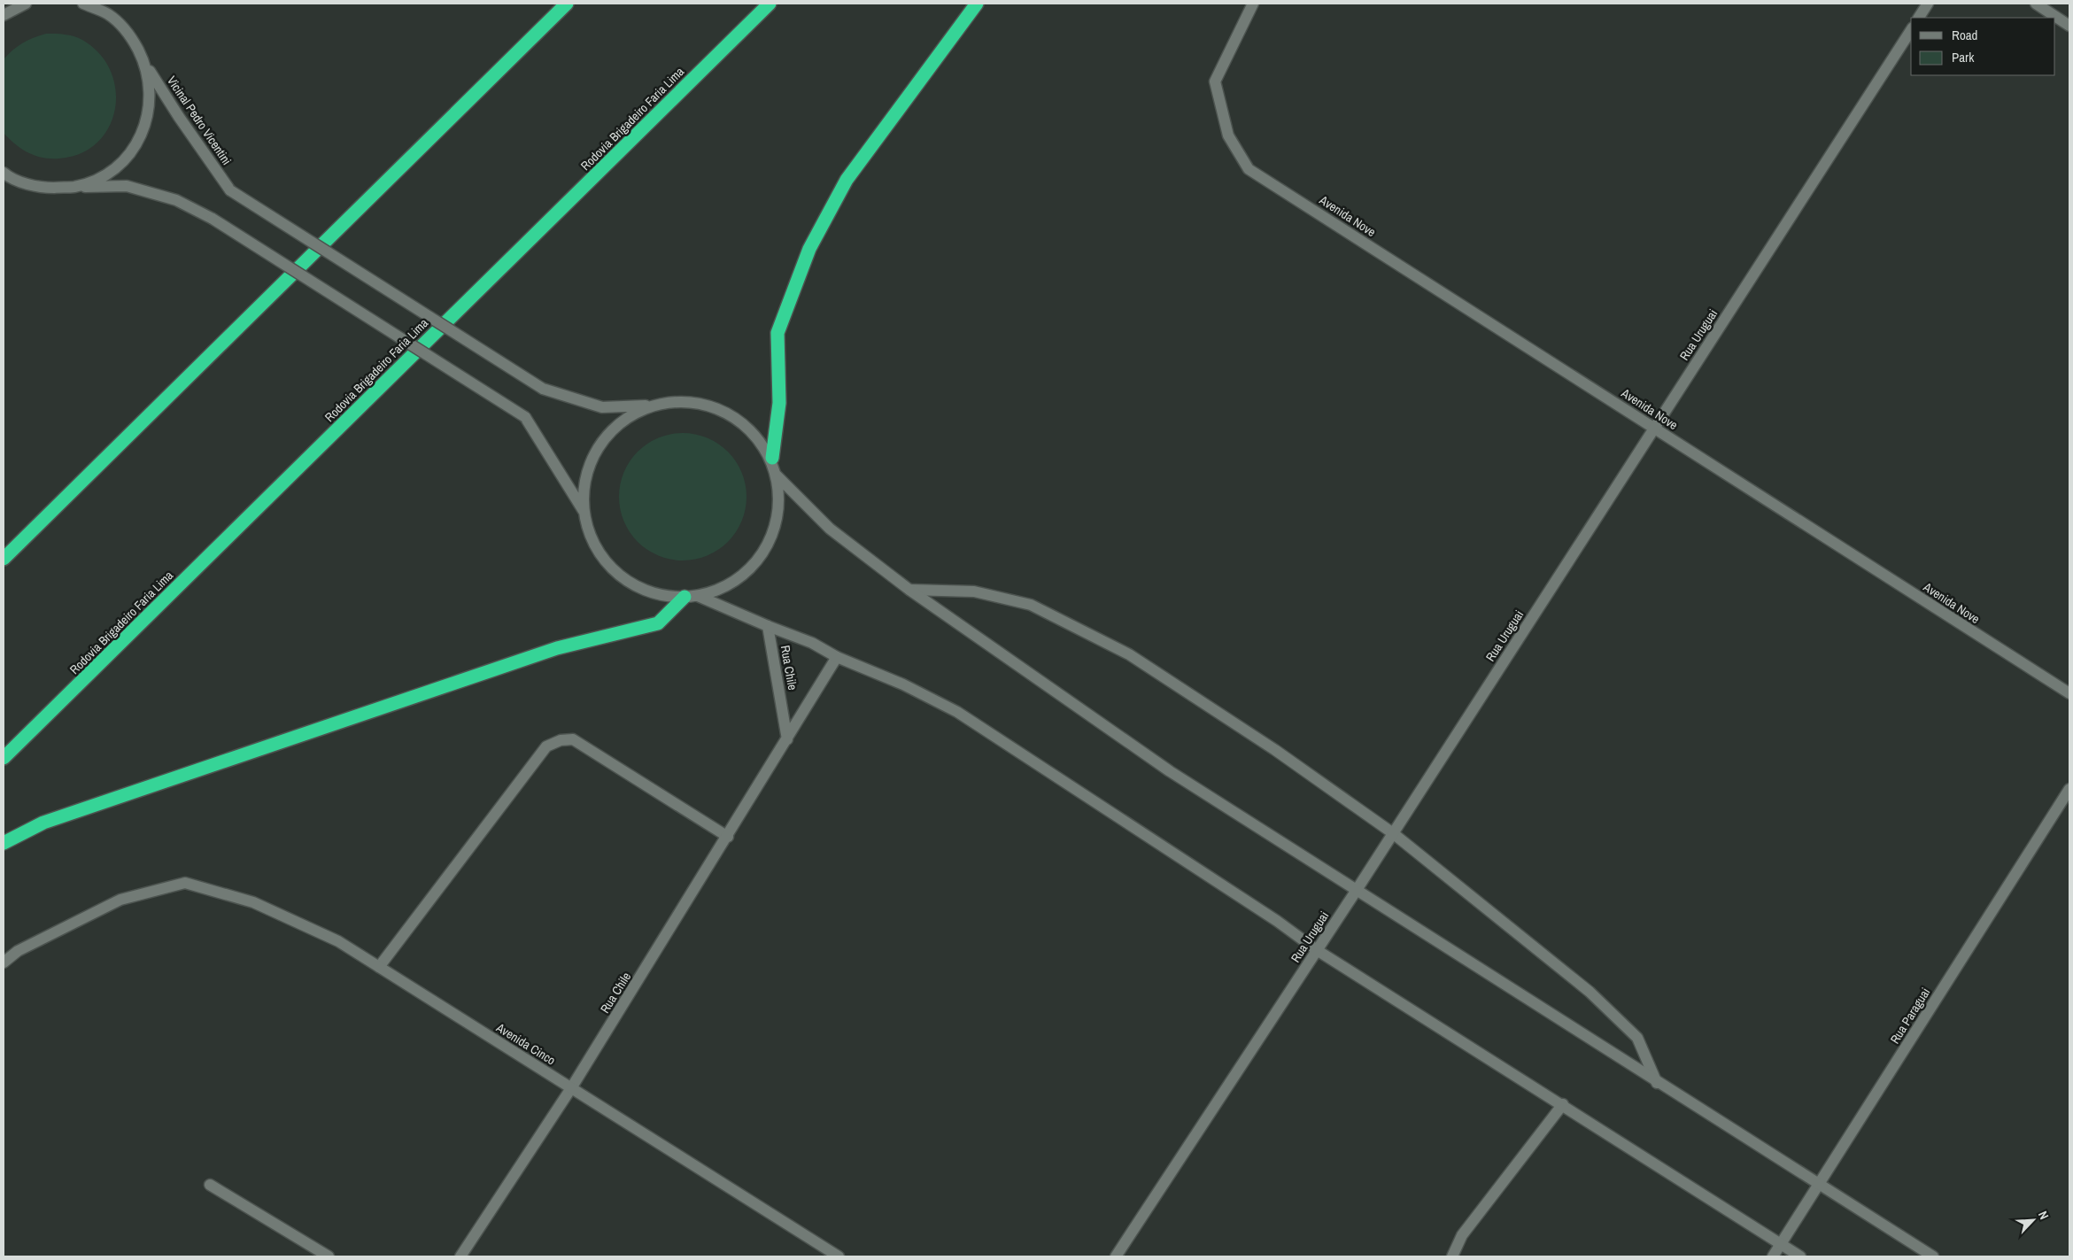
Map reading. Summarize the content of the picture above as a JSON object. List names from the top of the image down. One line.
{"streets":{"highway":["Rodovia Brigadeiro Faria Lima"],"street":["Vicinal Pedro Vicentini","Avenida Nove","Rua Uruguai","Rua Chile","Rua Paraguai","Avenida Cinco"]},"crossings":[["Avenida Nove","Rua Uruguai"],["Rua Chile","Avenida Cinco"]],"legend":["Road","Park"],"north":"top right"}
